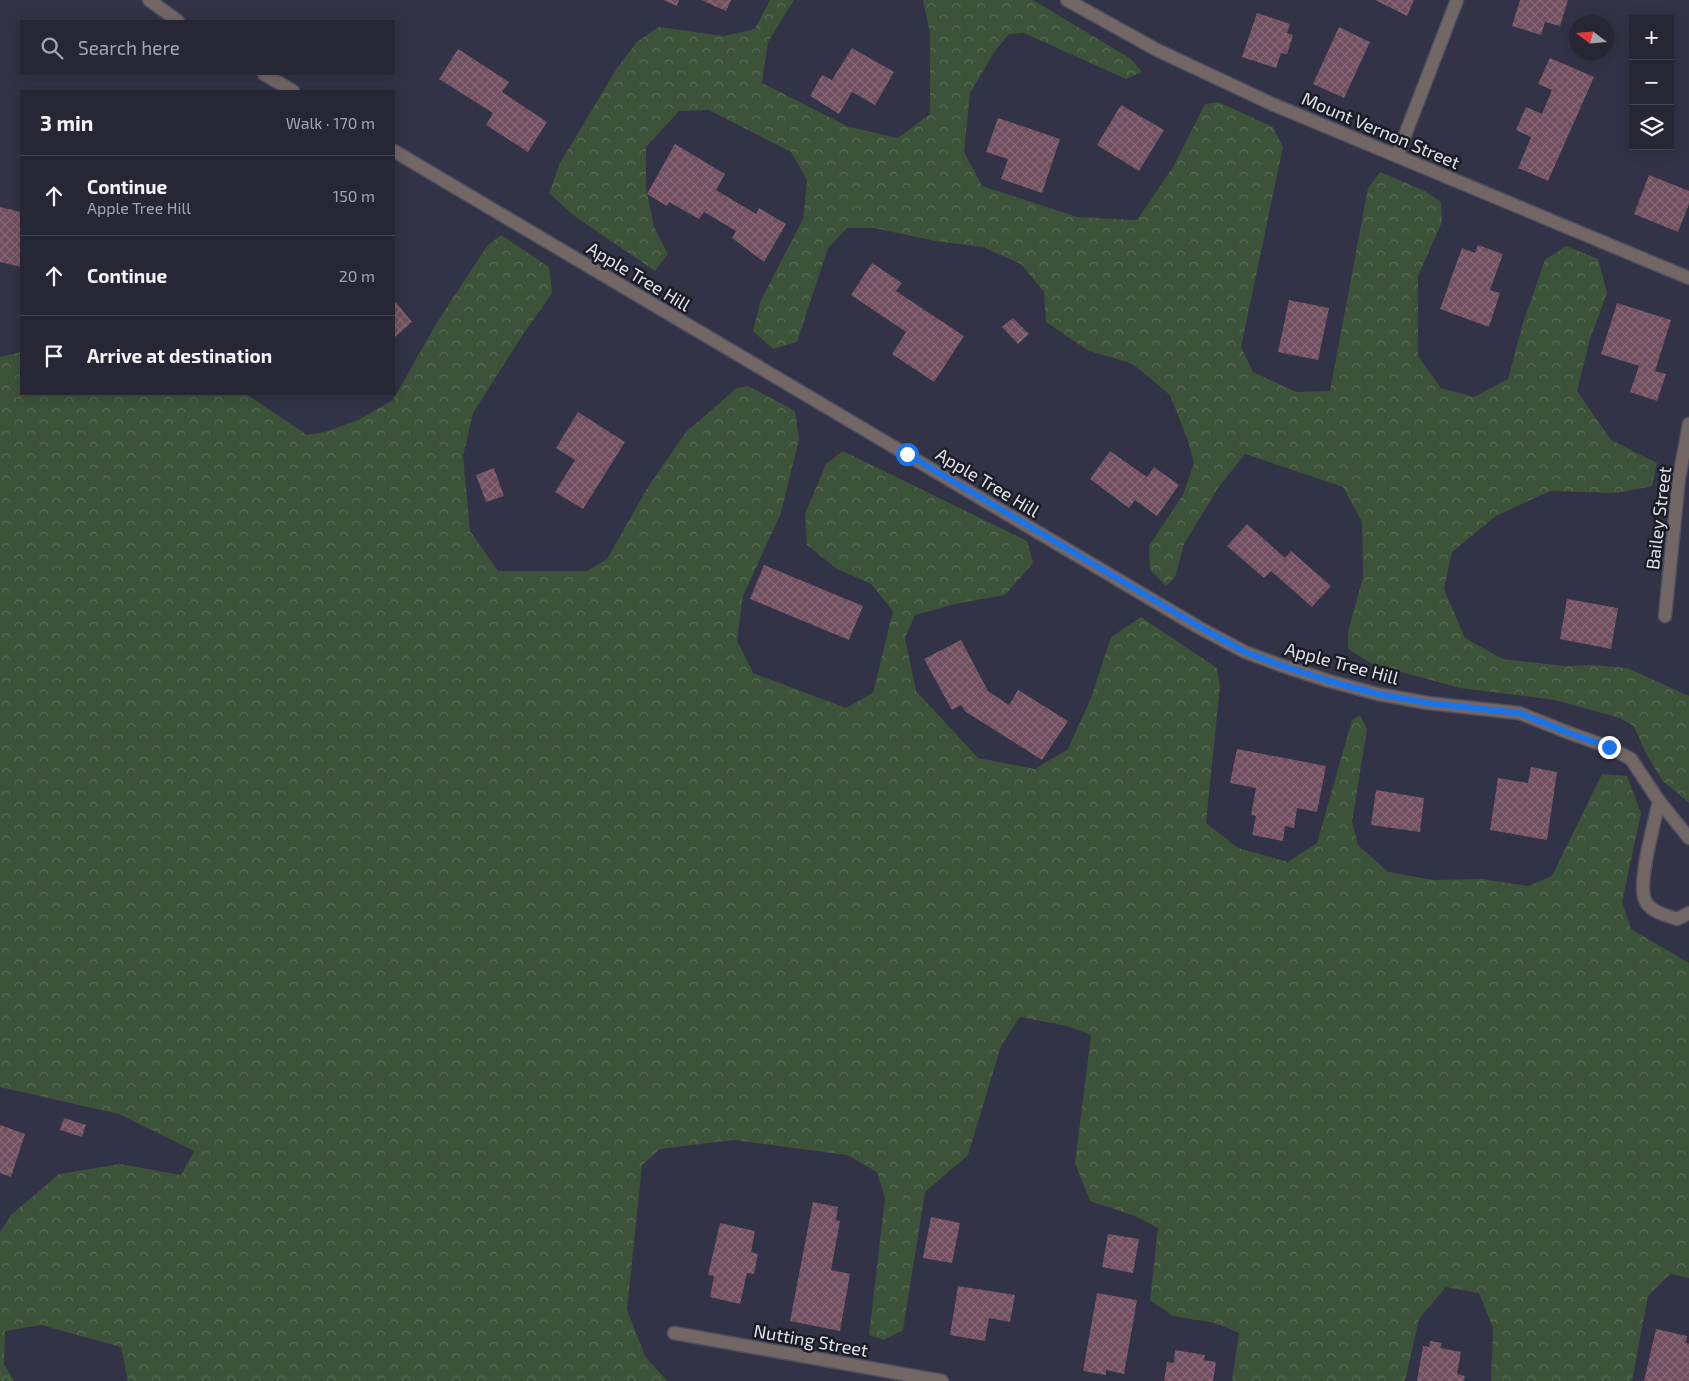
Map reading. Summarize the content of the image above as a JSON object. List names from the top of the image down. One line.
{"streets":{"street":["Mount Vernon Street","Apple Tree Hill","Bailey Street","Nutting Street"]},"north":"left","page":{"map_buttons":["+","−"],"search":"Search here","heading":["3 min","Walk · 170 m"],"list":[["Continue","Apple Tree Hill","150 m"],["Continue","20 m"],"Arrive at destination"]}}
